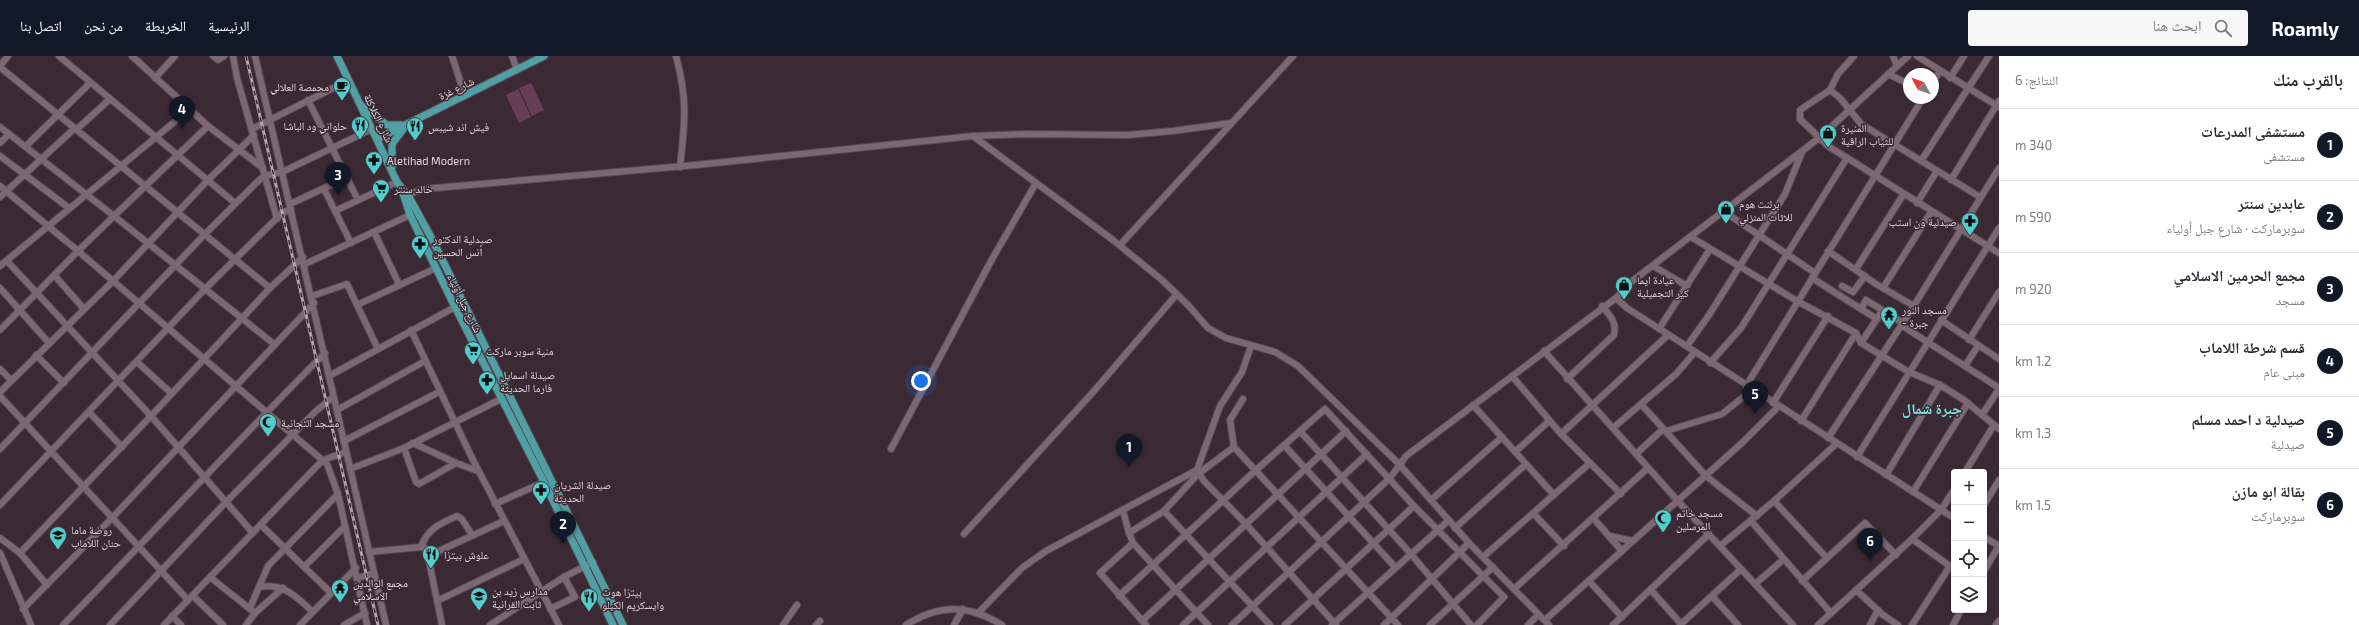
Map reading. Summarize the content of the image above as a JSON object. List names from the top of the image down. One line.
{"streets":{"main road":["شارع غزة","شارع الكلاكلة","شارع جبل أولياء"]},"crossings":[["شارع غزة","شارع الكلاكلة"],["شارع الكلاكلة","شارع جبل أولياء"]],"districts":["جبرة شمال"],"places":{"cafe":["محمصة العلالي"],"restaurant":["حلواني ود الباشا","فيش اند شيبس","علوش بيتزا","بيتزا هوت وايسكريم الكيلو"],"shop":["المنيرة للثياب الراقية","برلنت هوم للاثاث المنزلي","عيادة ايما كير التجميلية"],"pharmacy":["Aletihad Modern","صيدلية ون استب","صيدلية الدكتور أنس الحسين","صيدلة اسمايل فارما الحديثة","صيدلة الشريان الحديثة"],"supermarket":["خالد سنتر","منية سوبر ماركت"],"temple":["مسجد النور - جبرة","مجمع الوالدين الاسلامي"],"mosque":["مسجد التجانية","مسجد خاتم المرسلين"],"school or university":["روضة ماما حنان اللاماب","مدارس زيد بن ثابت القرانية"]},"north":"top left","page":{"header":"Roamly","search":"ابحث هنا","nav":["الرئيسية","الخريطة","من نحن","اتصل بنا"],"heading":["بالقرب منك","النتائج: 6"],"pins":["4","3","5","1","2","6"],"list":[{"mark":"1","name":"مستشفى المدرعات","note":"مستشفى","value":"340 m"},{"mark":"2","name":"عابدين سنتر","note":"سوبرماركت · شارع جبل أولياء","value":"590 m"},{"mark":"3","name":"مجمع الحرمين الاسلامي","note":"مسجد","value":"920 m"},{"mark":"4","name":"قسم شرطة اللاماب","note":"مبنى عام","value":"1.2 km"},{"mark":"5","name":"صيدلية د احمد مسلم","note":"صيدلية","value":"1.3 km"},{"mark":"6","name":"بقالة ابو مازن","note":"سوبرماركت","value":"1.5 km"}],"map_buttons":["+","−"]}}
